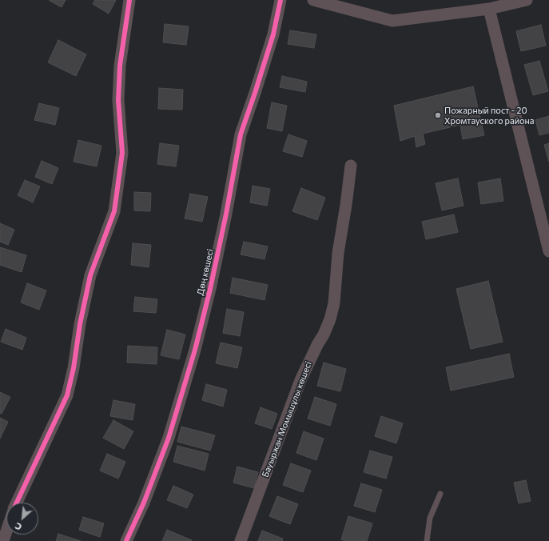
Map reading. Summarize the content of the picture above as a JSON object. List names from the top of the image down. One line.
{"streets":{"street":["Дөң көшесі","Бауыржан Момышұлы көшесі"]},"places":["Пожарный пост - 20 Хромтауского района"],"north":"bottom left"}
